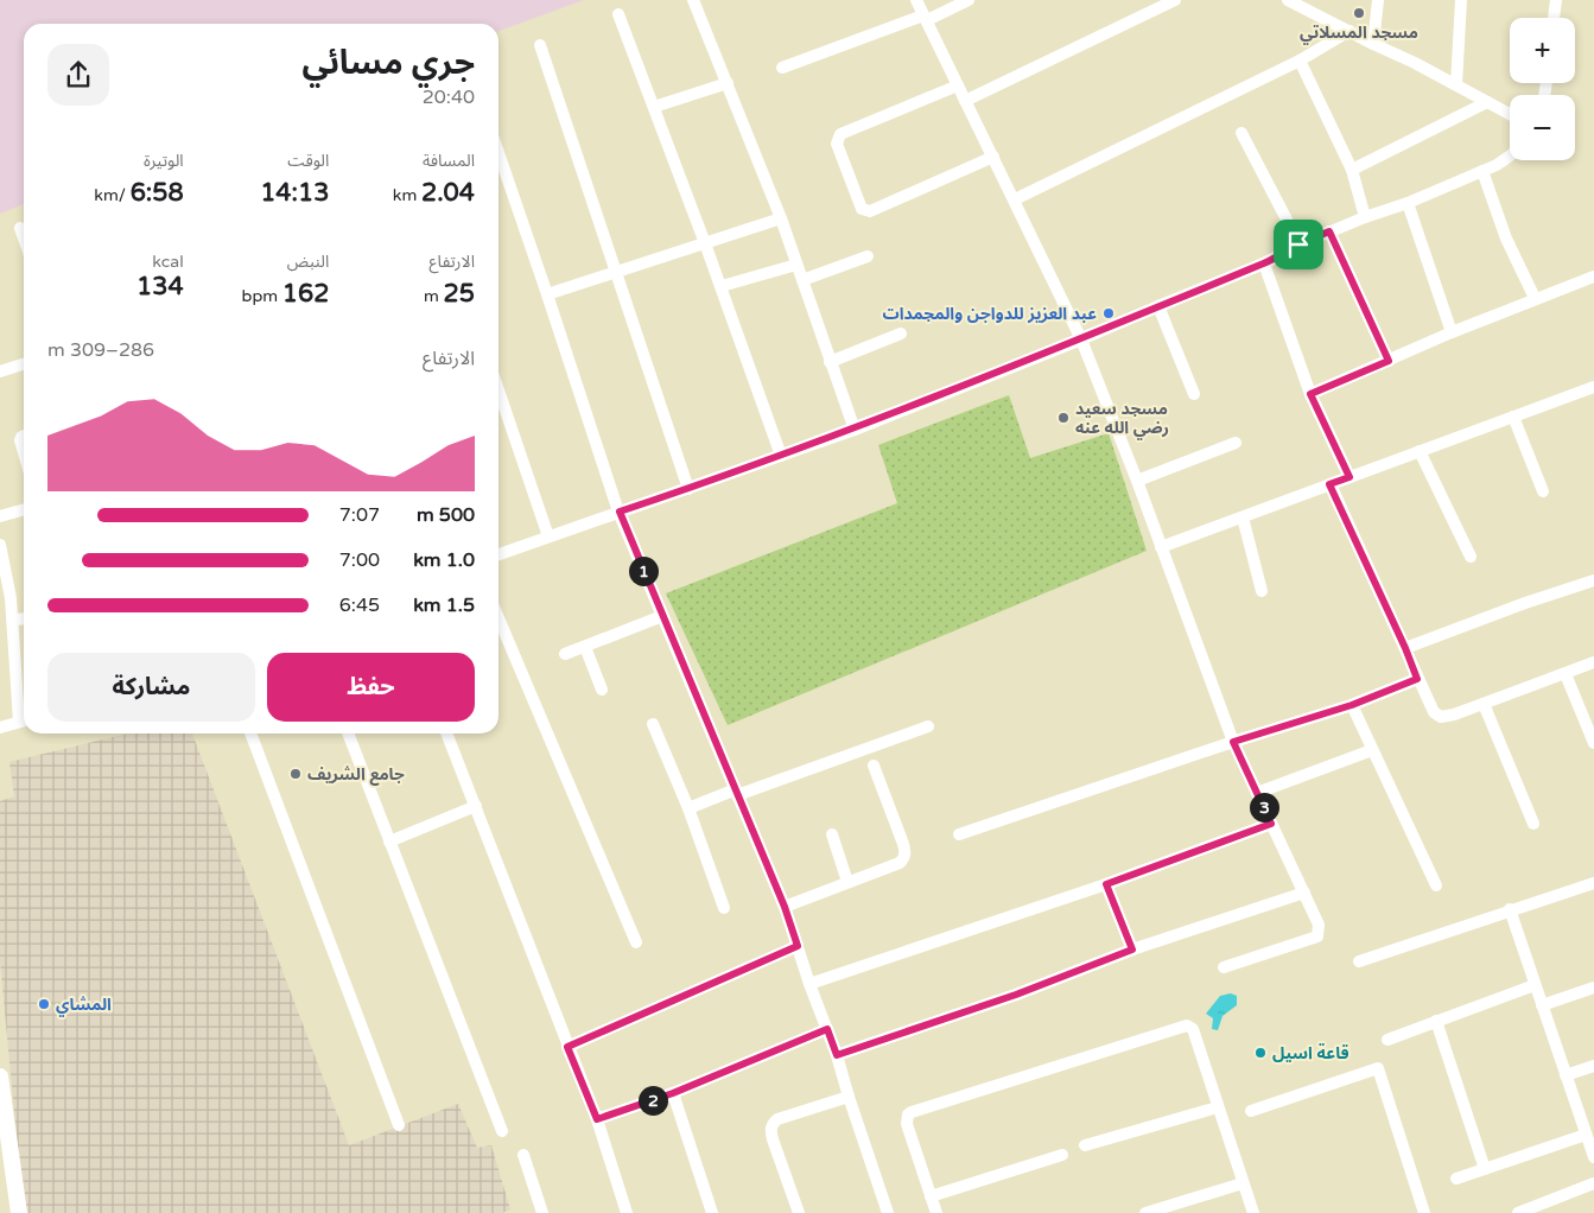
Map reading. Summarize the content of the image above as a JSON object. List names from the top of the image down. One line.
{"places":["مسجد المسلاتي","عبد العزيز للدواجن والمجمدات","مسجد سعيد رضي الله عنه","جامع الشريف","المشاي","قاعة اسيل"],"page":{"map_buttons":["+","−"],"heading":["جري مسائي","20:40"],"stats":[["المسافة","2.04 km"],["الوقت","14:13"],["الوتيرة","6:58 /km"],["الارتفاع","25 m"],["النبض","162 bpm"],["kcal","134"]],"chart":["الارتفاع","286–309 m"],"list":[{"name":"500 m","note":"7:07"},{"name":"1.0 km","note":"7:00"},{"name":"1.5 km","note":"6:45"}],"pins":["1","3","2"],"buttons":["حفظ","مشاركة"]}}
